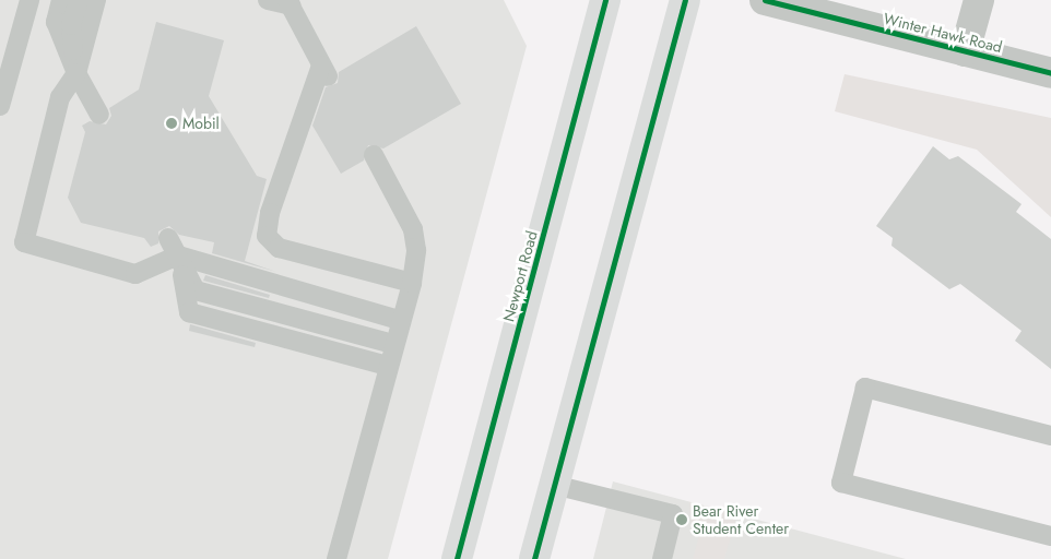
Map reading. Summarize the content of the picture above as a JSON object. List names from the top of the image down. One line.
{"streets":{"main road":["Newport Road"],"street":["Winter Hawk Road"]},"places":["Mobil","Bear River Student Center"]}
